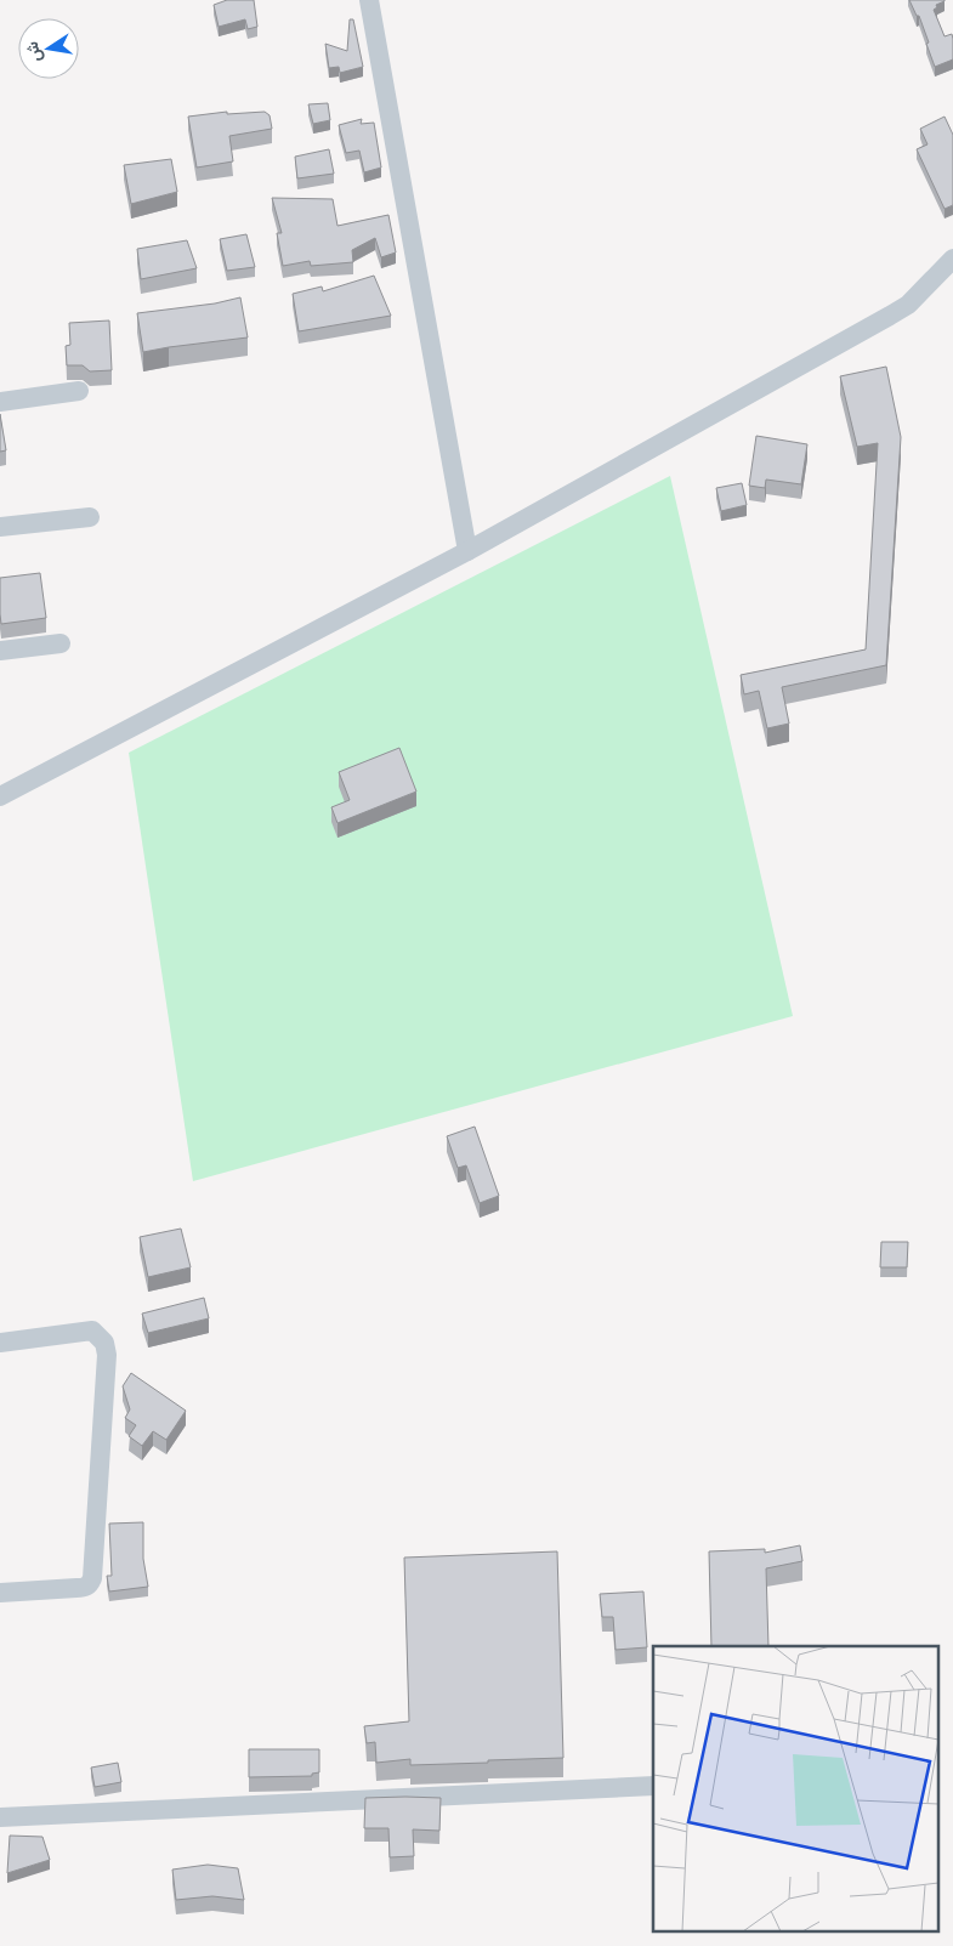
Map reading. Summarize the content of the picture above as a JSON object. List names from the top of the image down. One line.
{"north":"left"}
